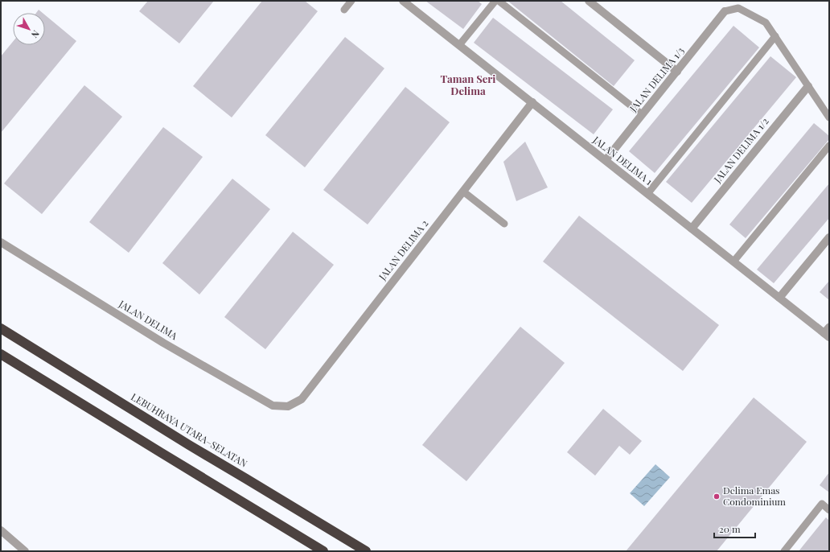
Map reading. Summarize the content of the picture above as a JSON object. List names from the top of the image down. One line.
{"streets":{"highway":["LEBUHRAYA UTARA–SELATAN"],"street":["JALAN DELIMA 1/3","JALAN DELIMA 1/2","JALAN DELIMA 1","JALAN DELIMA 2","JALAN DELIMA"]},"crossings":[["JALAN DELIMA 1/3","JALAN DELIMA 1"],["JALAN DELIMA 1/2","JALAN DELIMA 1"],["JALAN DELIMA 1","JALAN DELIMA 2"],["JALAN DELIMA 2","JALAN DELIMA"]],"districts":["Taman Seri Delima"],"places":["Delima Emas Condominium"],"scale_bar":"20 m","north":"bottom right"}
